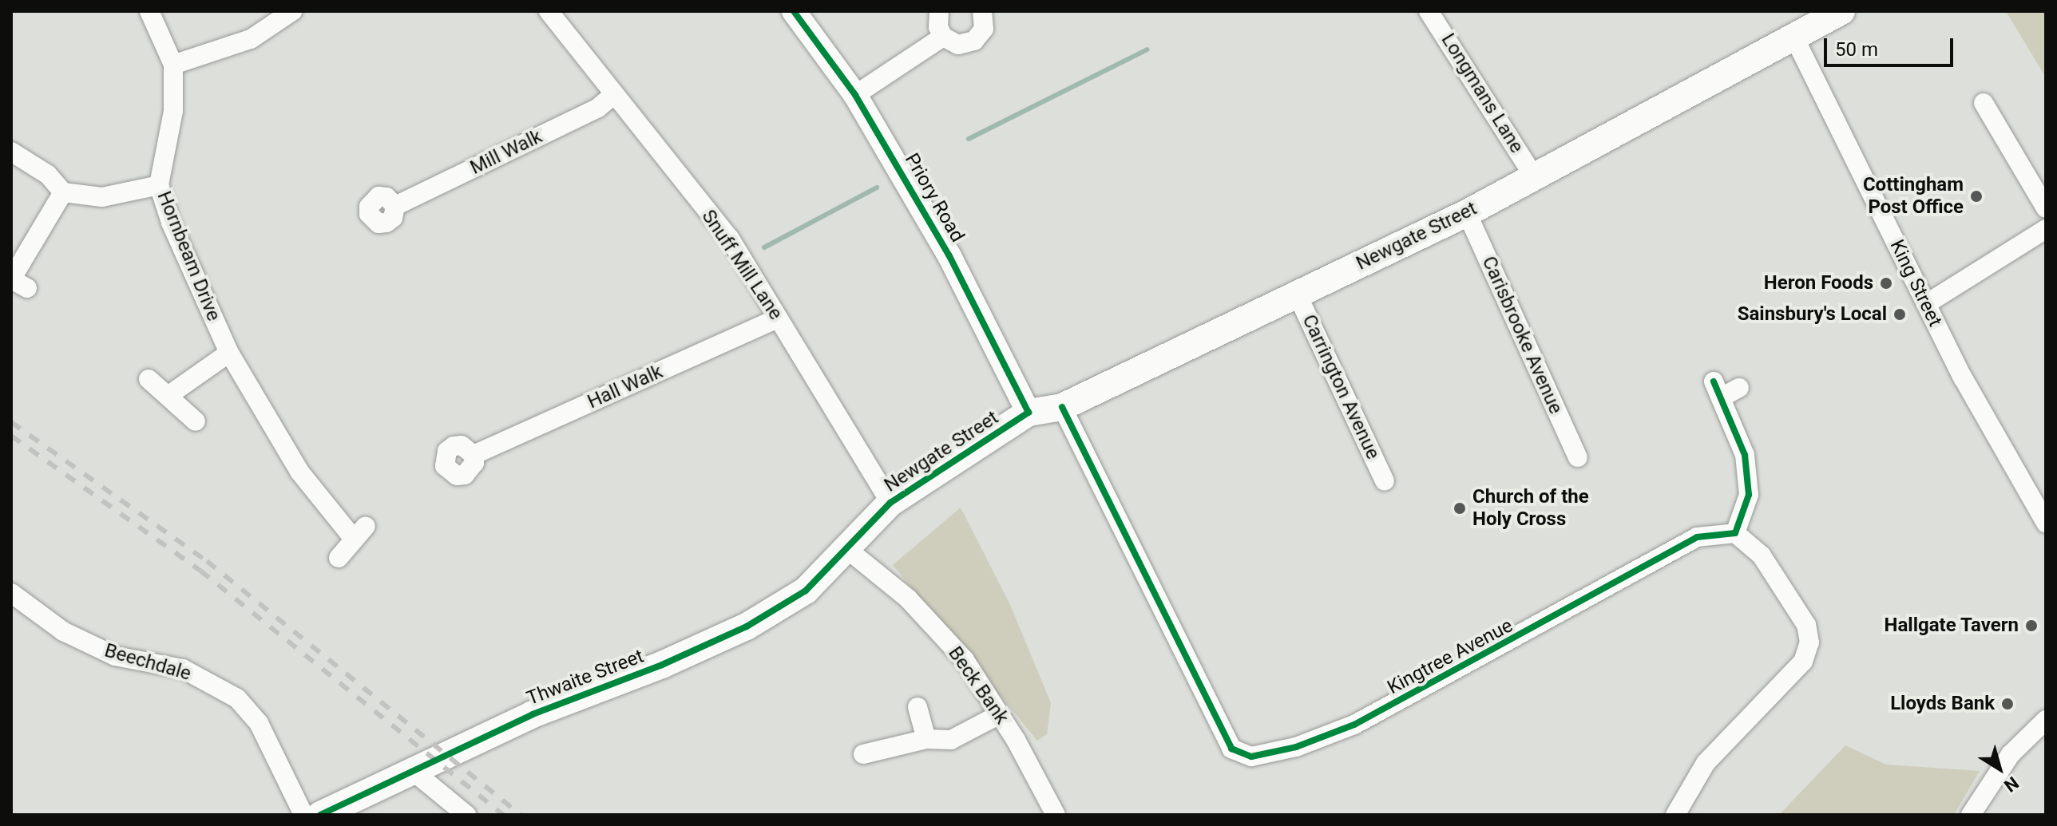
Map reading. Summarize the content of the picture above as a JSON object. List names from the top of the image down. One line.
{"streets":{"main road":["Newgate Street","Thwaite Street"],"street":["Longmans Lane","Mill Walk","Priory Road","Hornbeam Drive","Snuff Mill Lane","King Street","Carisbrooke Avenue","Hall Walk","Carrington Avenue","Kingtree Avenue","Beechdale","Beck Bank"]},"crossings":[["Longmans Lane","Newgate Street"],["Mill Walk","Snuff Mill Lane"],["Priory Road","Newgate Street"],["Newgate Street","Snuff Mill Lane"],["Newgate Street","King Street"],["Newgate Street","Carisbrooke Avenue"],["Newgate Street","Carrington Avenue"],["Newgate Street","Kingtree Avenue"],["Newgate Street","Thwaite Street"],["Newgate Street","Beck Bank"],["Snuff Mill Lane","Hall Walk"],["Thwaite Street","Beck Bank"]],"places":["Cottingham Post Office","Heron Foods","Sainsbury's Local","Church of the Holy Cross","Hallgate Tavern","Lloyds Bank"],"scale_bar":"50 m","north":"bottom right"}
